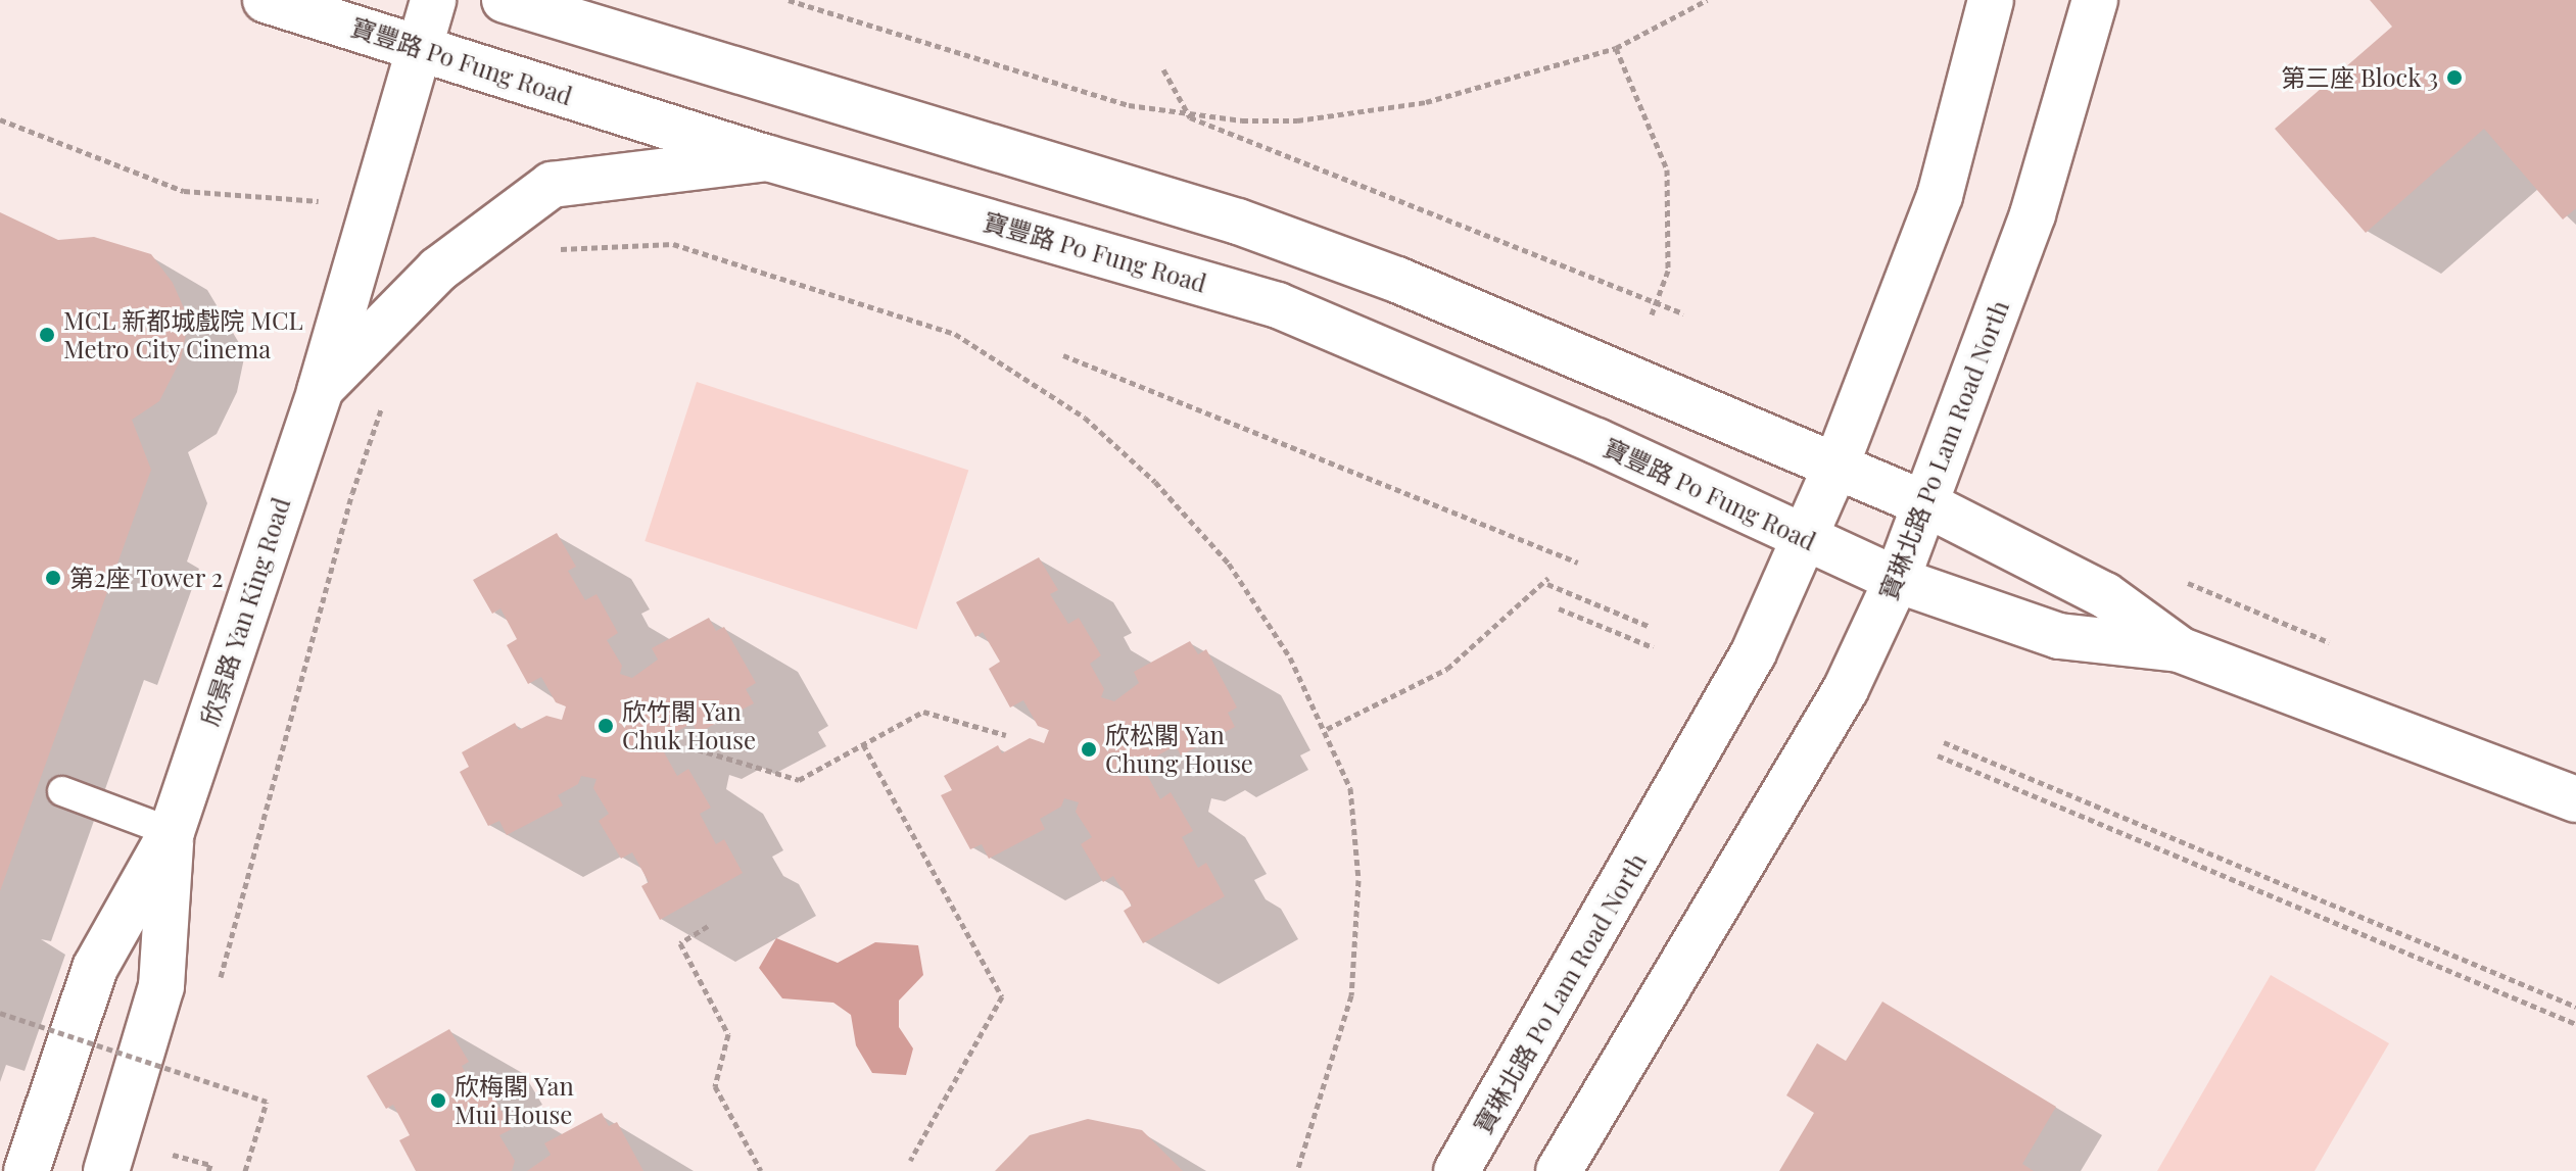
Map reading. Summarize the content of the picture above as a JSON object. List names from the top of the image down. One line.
{"streets":{"street":["寶豐路 Po Fung Road","寶琳北路 Po Lam Road North","欣景路 Yan King Road"]},"crossings":[["寶豐路 Po Fung Road","寶琳北路 Po Lam Road North"],["寶豐路 Po Fung Road","欣景路 Yan King Road"]],"places":["第三座 Block 3","MCL 新都城戲院 MCL Metro City Cinema","第2座 Tower 2","欣竹閣 Yan Chuk House","欣松閣 Yan Chung House","欣梅閣 Yan Mui House"]}
